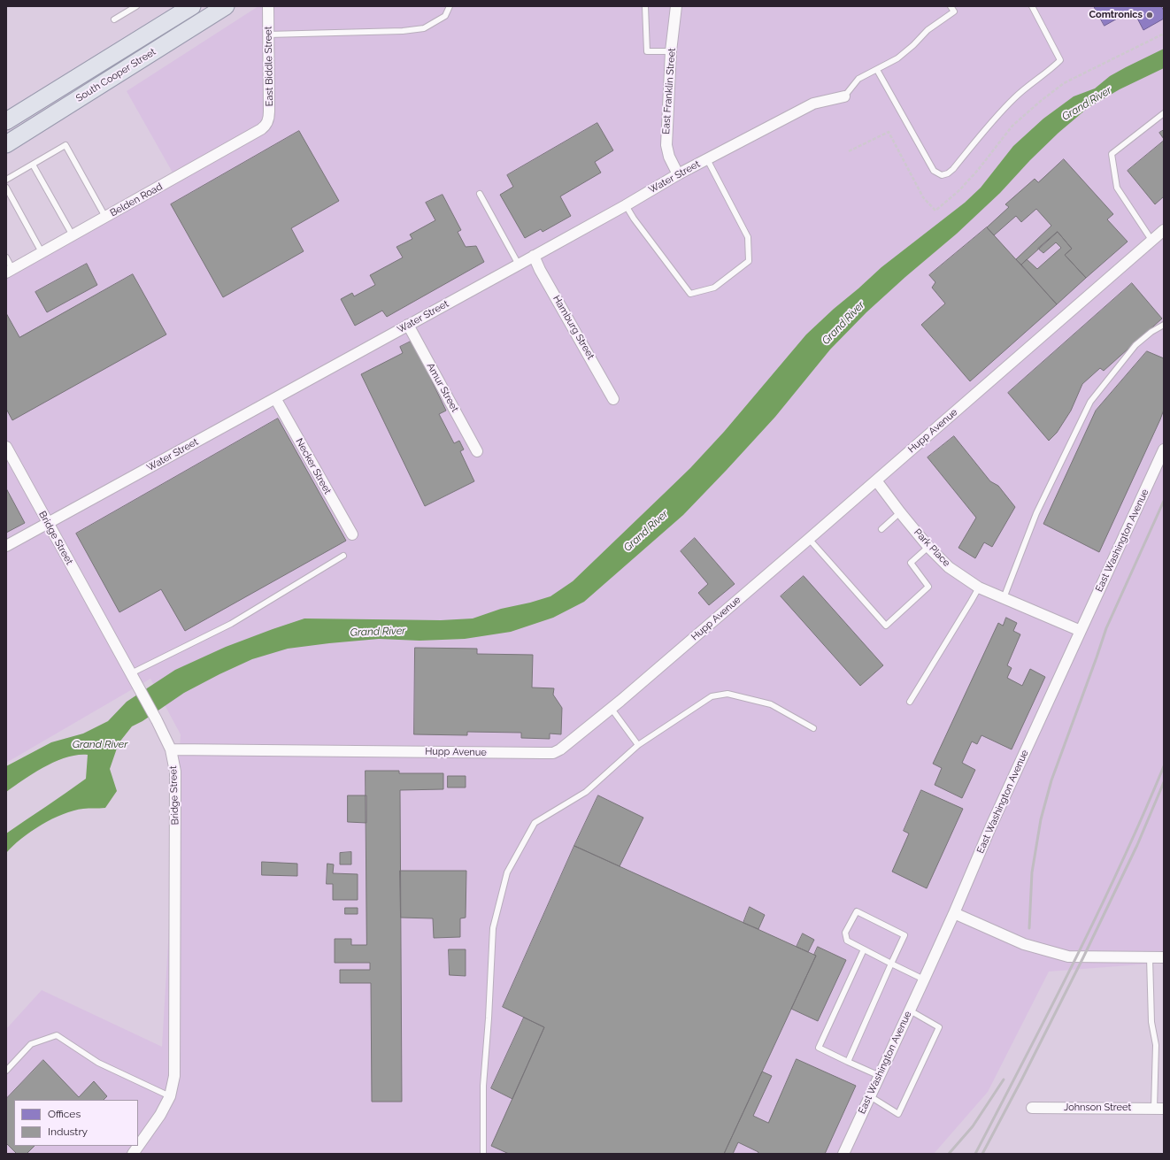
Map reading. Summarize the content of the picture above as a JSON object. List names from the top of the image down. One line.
{"streets":{"main road":["South Cooper Street"],"street":["East Biddle Street","East Franklin Street","Water Street","Belden Road","Hamburg Street","Amur Street","Hupp Avenue","Necker Street","Bridge Street","East Washington Avenue","Park Place","Johnson Street"]},"crossings":[["East Biddle Street","Belden Road"],["East Franklin Street","Water Street"],["Water Street","Hamburg Street"],["Water Street","Amur Street"],["Water Street","Necker Street"],["Water Street","Bridge Street"],["Hupp Avenue","Bridge Street"],["Hupp Avenue","Park Place"],["East Washington Avenue","Park Place"]],"water":["Grand River"],"places":["Comtronics"],"legend":["Offices","Industry"]}
